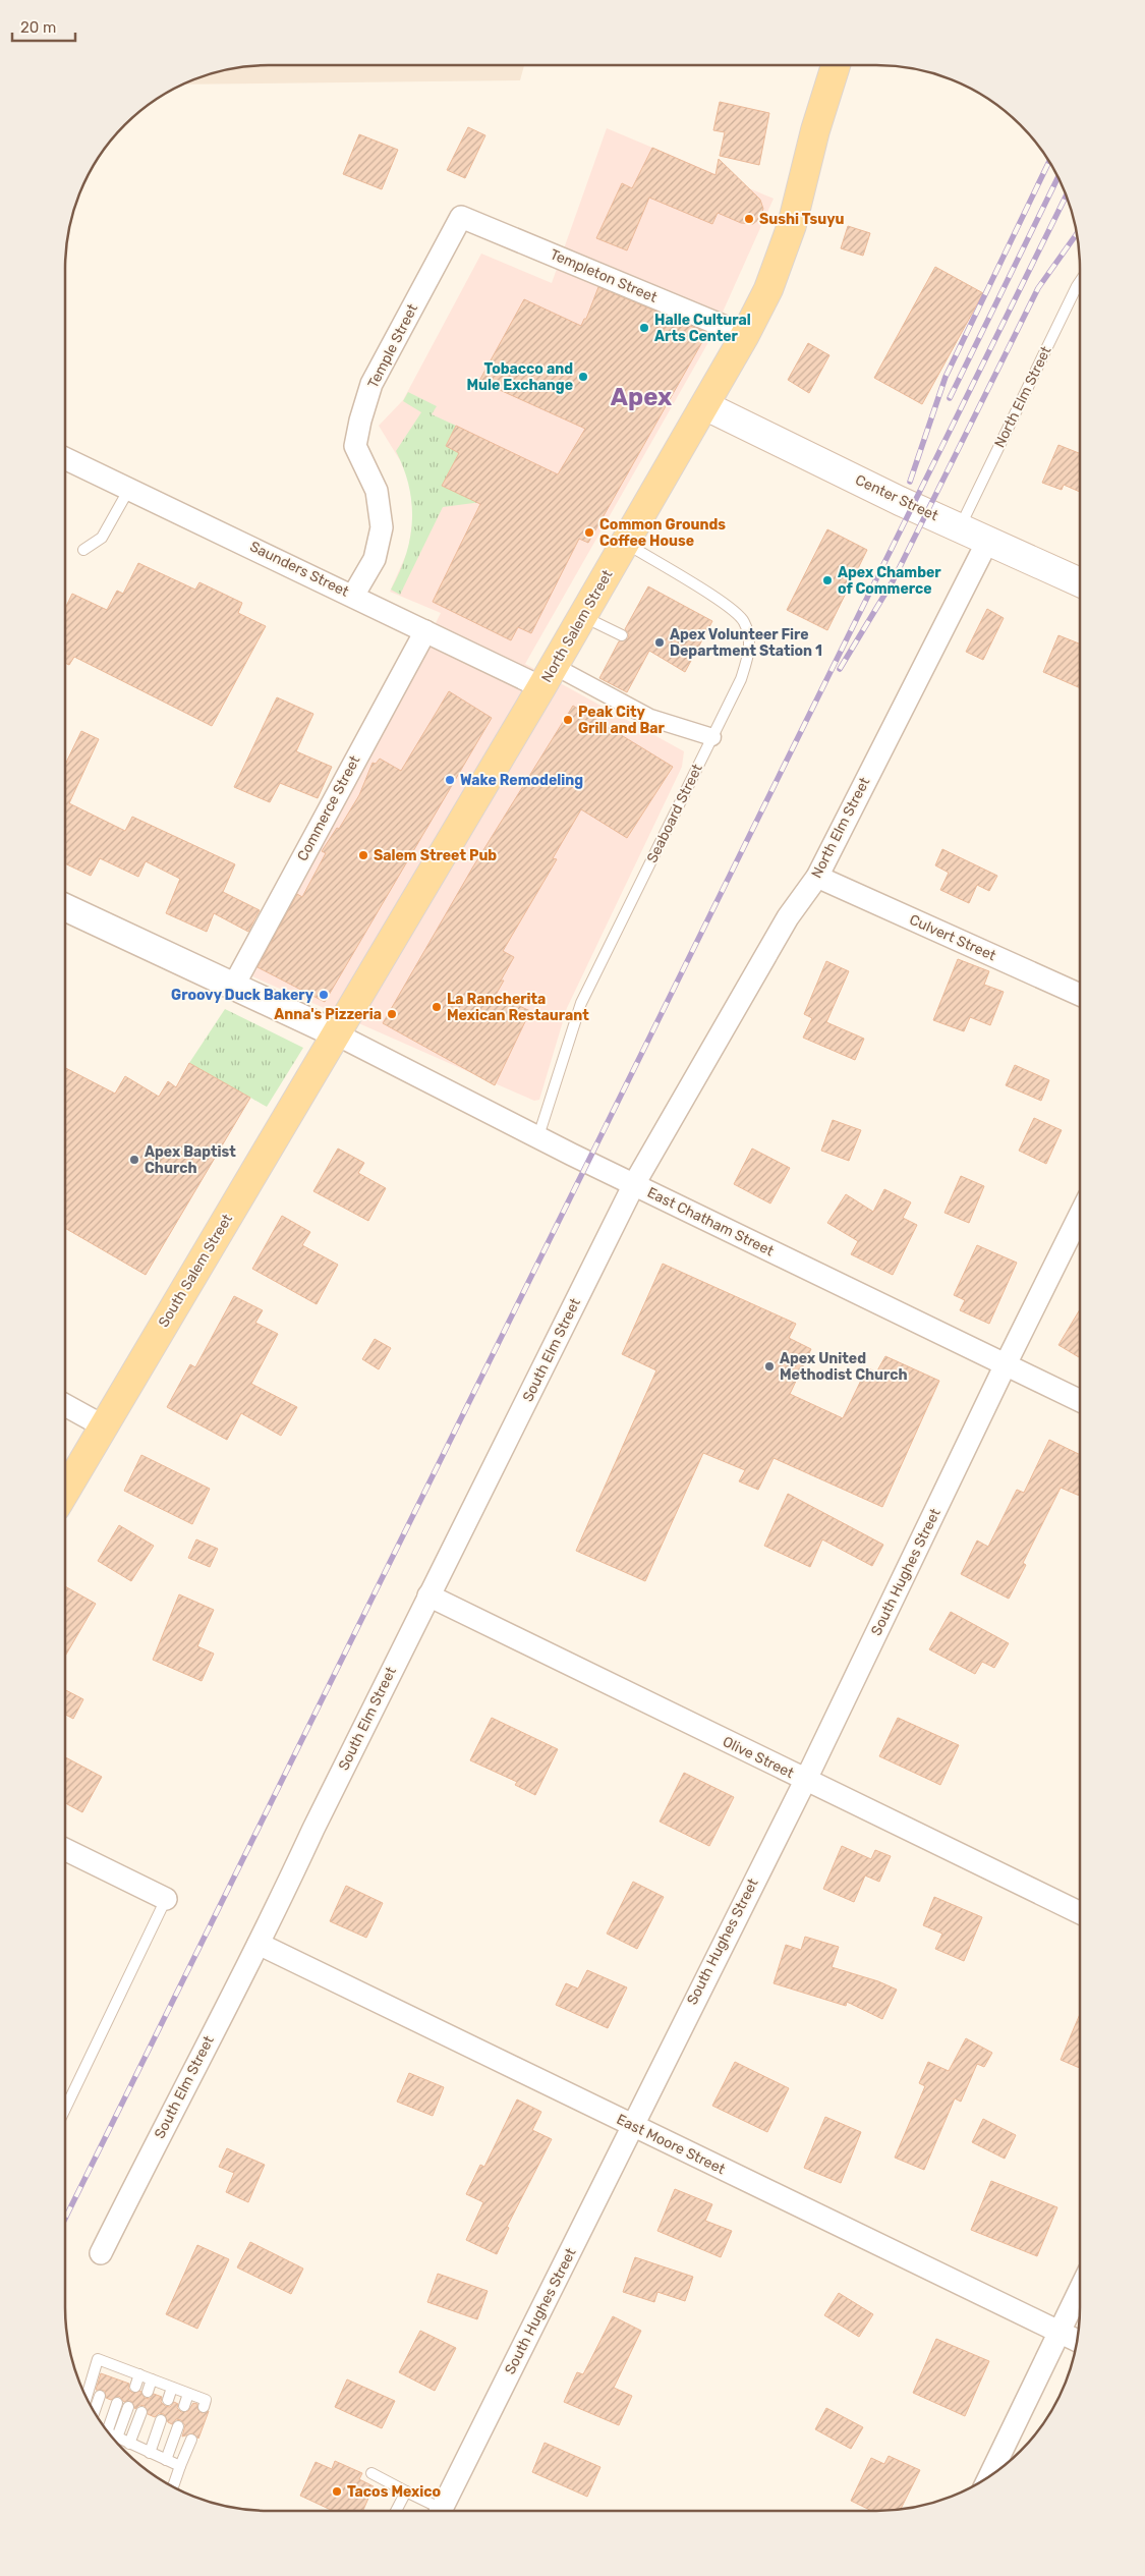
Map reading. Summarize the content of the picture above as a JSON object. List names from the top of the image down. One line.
{"streets":{"main road":["Center Street","North Salem Street","South Salem Street"],"street":["Templeton Street","Temple Street","North Elm Street","Saunders Street","Commerce Street","Culvert Street","East Chatham Street","South Elm Street","South Hughes Street","Olive Street","East Moore Street"],"lane":["Seaboard Street"]},"crossings":[["Templeton Street","Temple Street"],["Templeton Street","North Salem Street"],["Temple Street","Saunders Street"],["North Elm Street","Center Street"],["North Elm Street","Culvert Street"],["North Elm Street","East Chatham Street"],["North Elm Street","South Elm Street"],["Center Street","North Salem Street"],["Saunders Street","North Salem Street"],["Saunders Street","Commerce Street"],["North Salem Street","Seaboard Street"],["North Salem Street","East Chatham Street"],["North Salem Street","South Salem Street"],["Seaboard Street","East Chatham Street"],["East Chatham Street","South Salem Street"],["East Chatham Street","South Elm Street"],["East Chatham Street","South Hughes Street"],["South Elm Street","Olive Street"],["South Elm Street","East Moore Street"],["South Hughes Street","Olive Street"],["South Hughes Street","East Moore Street"]],"districts":["Apex"],"places":["Sushi Tsuyu","Halle Cultural Arts Center","Tobacco and Mule Exchange","Common Grounds Coffee House","Apex Chamber of Commerce","Apex Volunteer Fire Department Station 1","Peak City Grill and Bar","Wake Remodeling","Salem Street Pub","Groovy Duck Bakery","La Rancherita Mexican Restaurant","Anna's Pizzeria","Apex Baptist Church","Apex United Methodist Church","Tacos Mexico"],"scale_bar":"20 m"}
